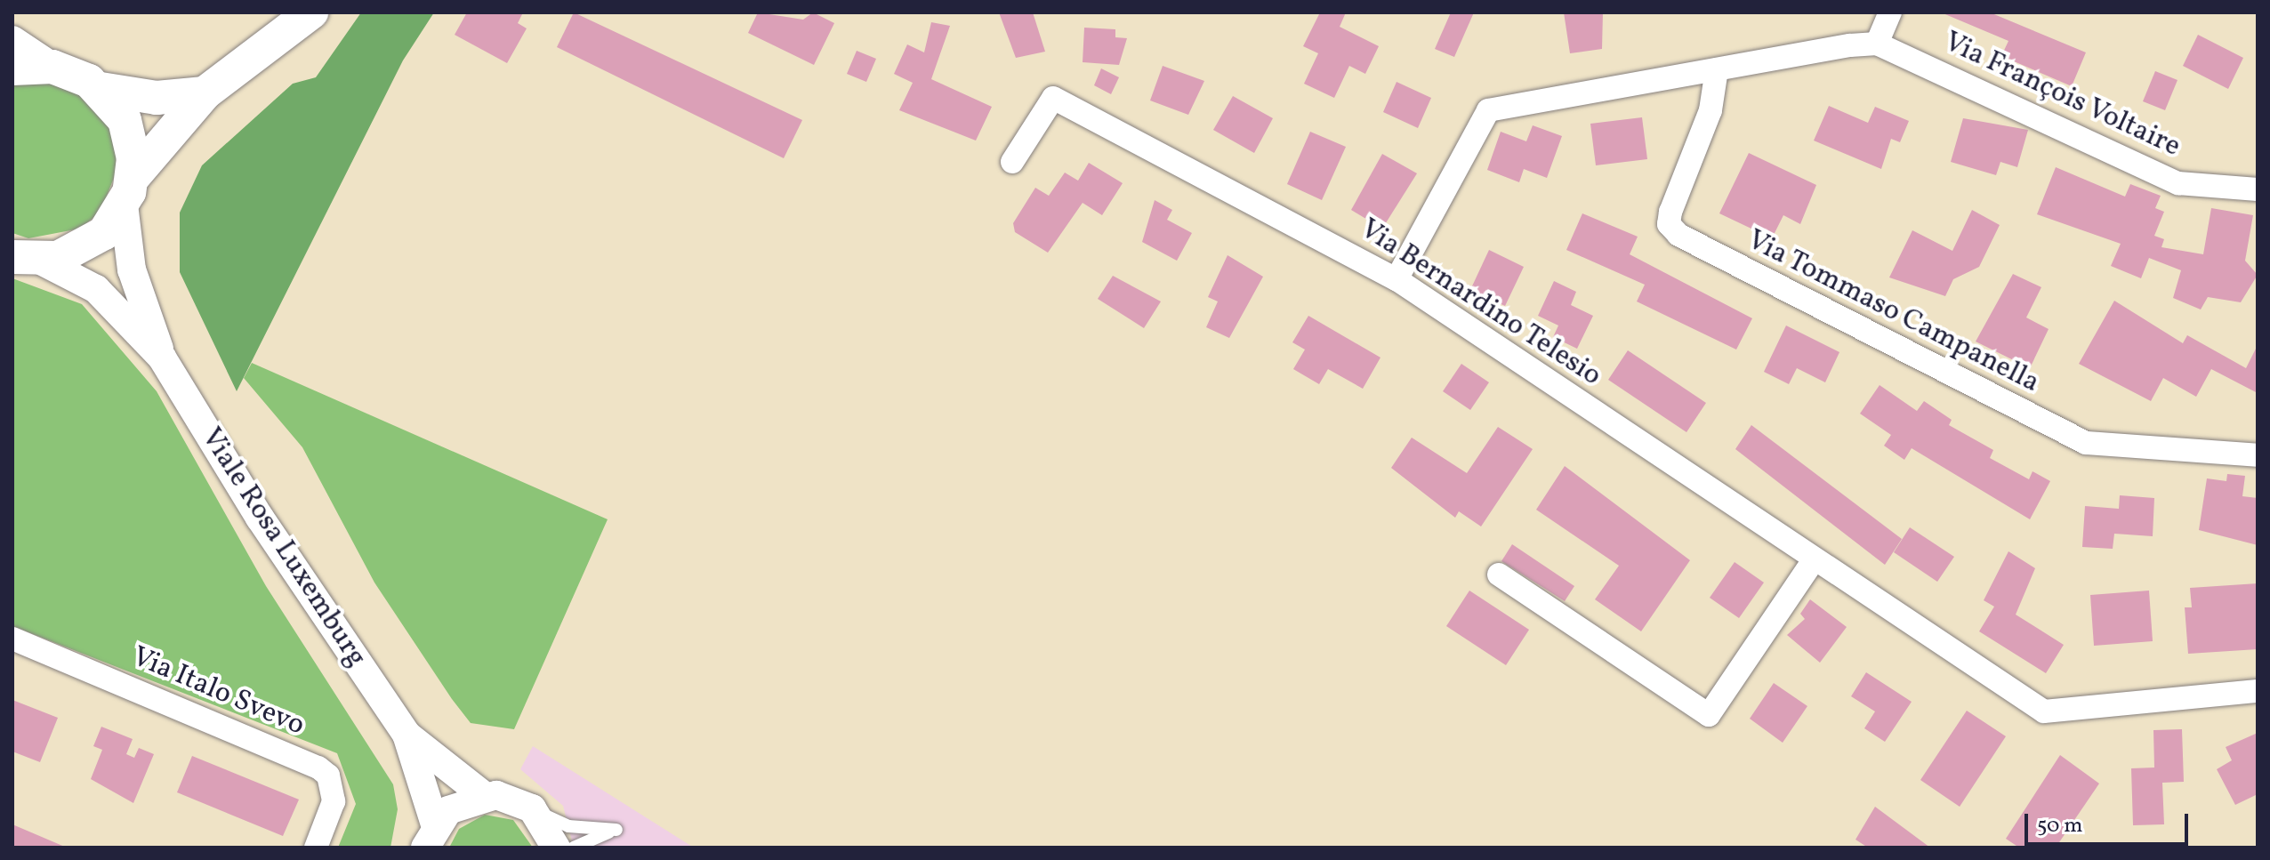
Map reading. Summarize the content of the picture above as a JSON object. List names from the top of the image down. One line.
{"streets":{"street":["Via François Voltaire","Via Bernardino Telesio","Via Tommaso Campanella","Viale Rosa Luxemburg","Via Italo Svevo"]},"scale_bar":"50 m"}
